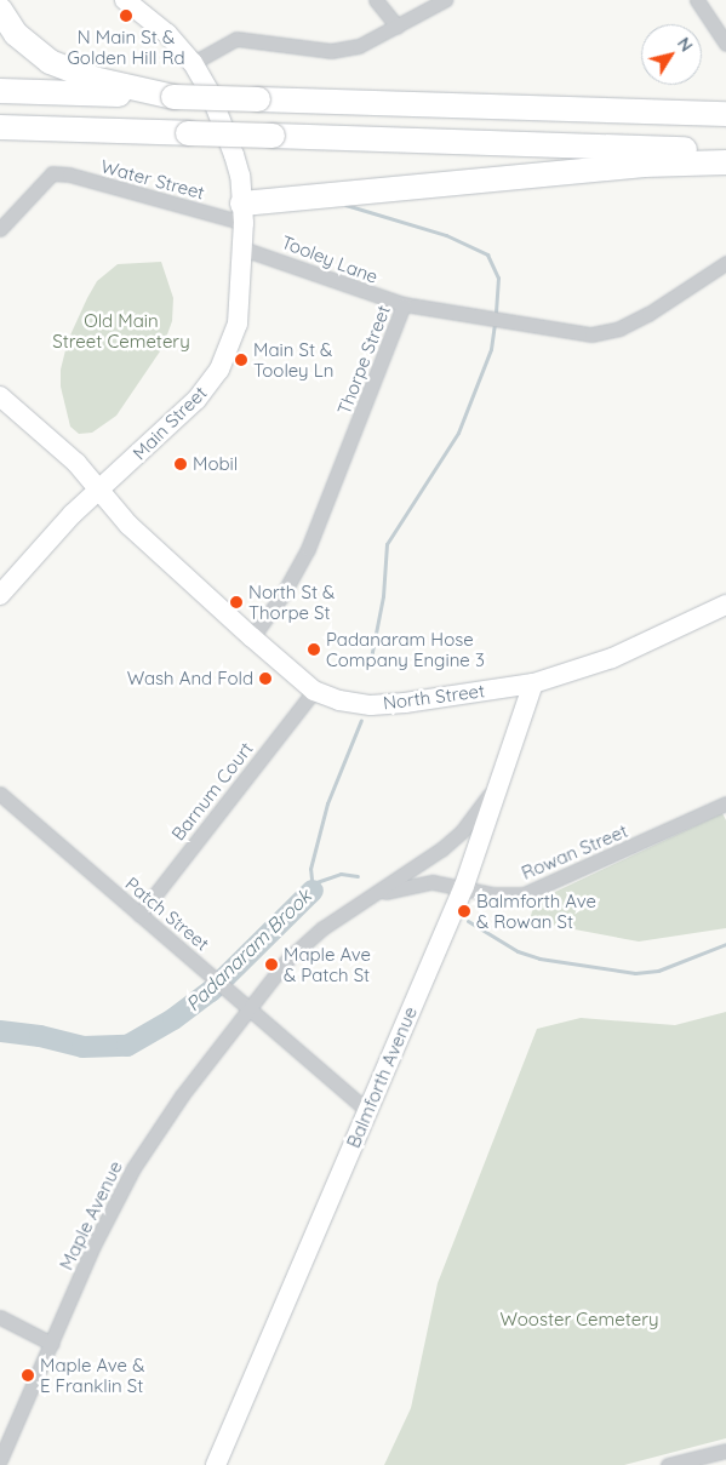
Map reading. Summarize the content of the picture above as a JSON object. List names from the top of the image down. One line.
{"streets":{"main road":["Main Street","North Street","Balmforth Avenue"],"street":["Water Street","Tooley Lane","Thorpe Street","Barnum Court","Rowan Street","Patch Street","Maple Avenue"]},"crossings":[["Water Street","Main Street"],["Tooley Lane","Thorpe Street"],["Tooley Lane","Main Street"],["Thorpe Street","North Street"],["Main Street","North Street"],["North Street","Barnum Court"],["North Street","Balmforth Avenue"],["Barnum Court","Patch Street"],["Rowan Street","Patch Street"],["Rowan Street","Balmforth Avenue"],["Rowan Street","Maple Avenue"],["Patch Street","Balmforth Avenue"],["Patch Street","Maple Avenue"]],"water":["Padanaram Brook"],"parks":["Old Main Street Cemetery","Wooster Cemetery"],"places":["N Main St & Golden Hill Rd","Main St & Tooley Ln","Mobil","North St & Thorpe St","Padanaram Hose Company Engine 3","Wash And Fold","Balmforth Ave & Rowan St","Maple Ave & Patch St","Maple Ave & E Franklin St"],"north":"top right"}
